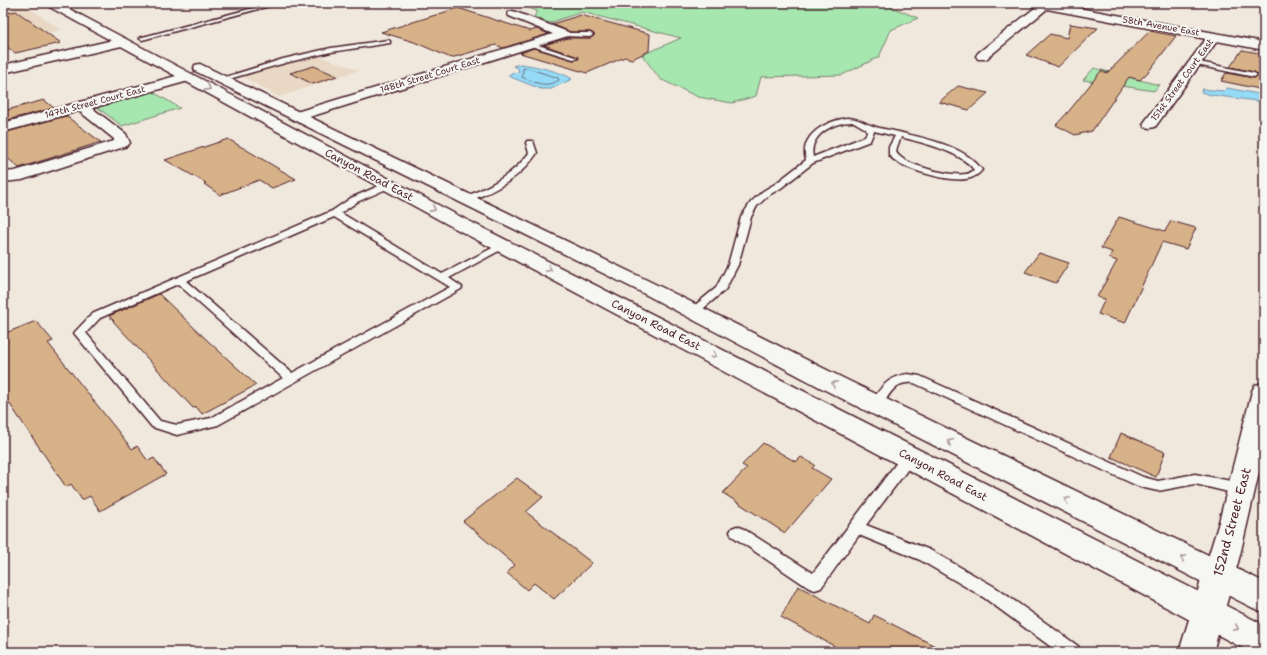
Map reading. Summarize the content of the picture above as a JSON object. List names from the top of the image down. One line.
{"streets":{"main road":["58th Avenue East","148th Street Court East","151st Street Court East","147th Street Court East","Canyon Road East","152nd Street East"]},"crossings":[["58th Avenue East","151st Street Court East"],["148th Street Court East","Canyon Road East"],["147th Street Court East","Canyon Road East"],["Canyon Road East","152nd Street East"]]}
